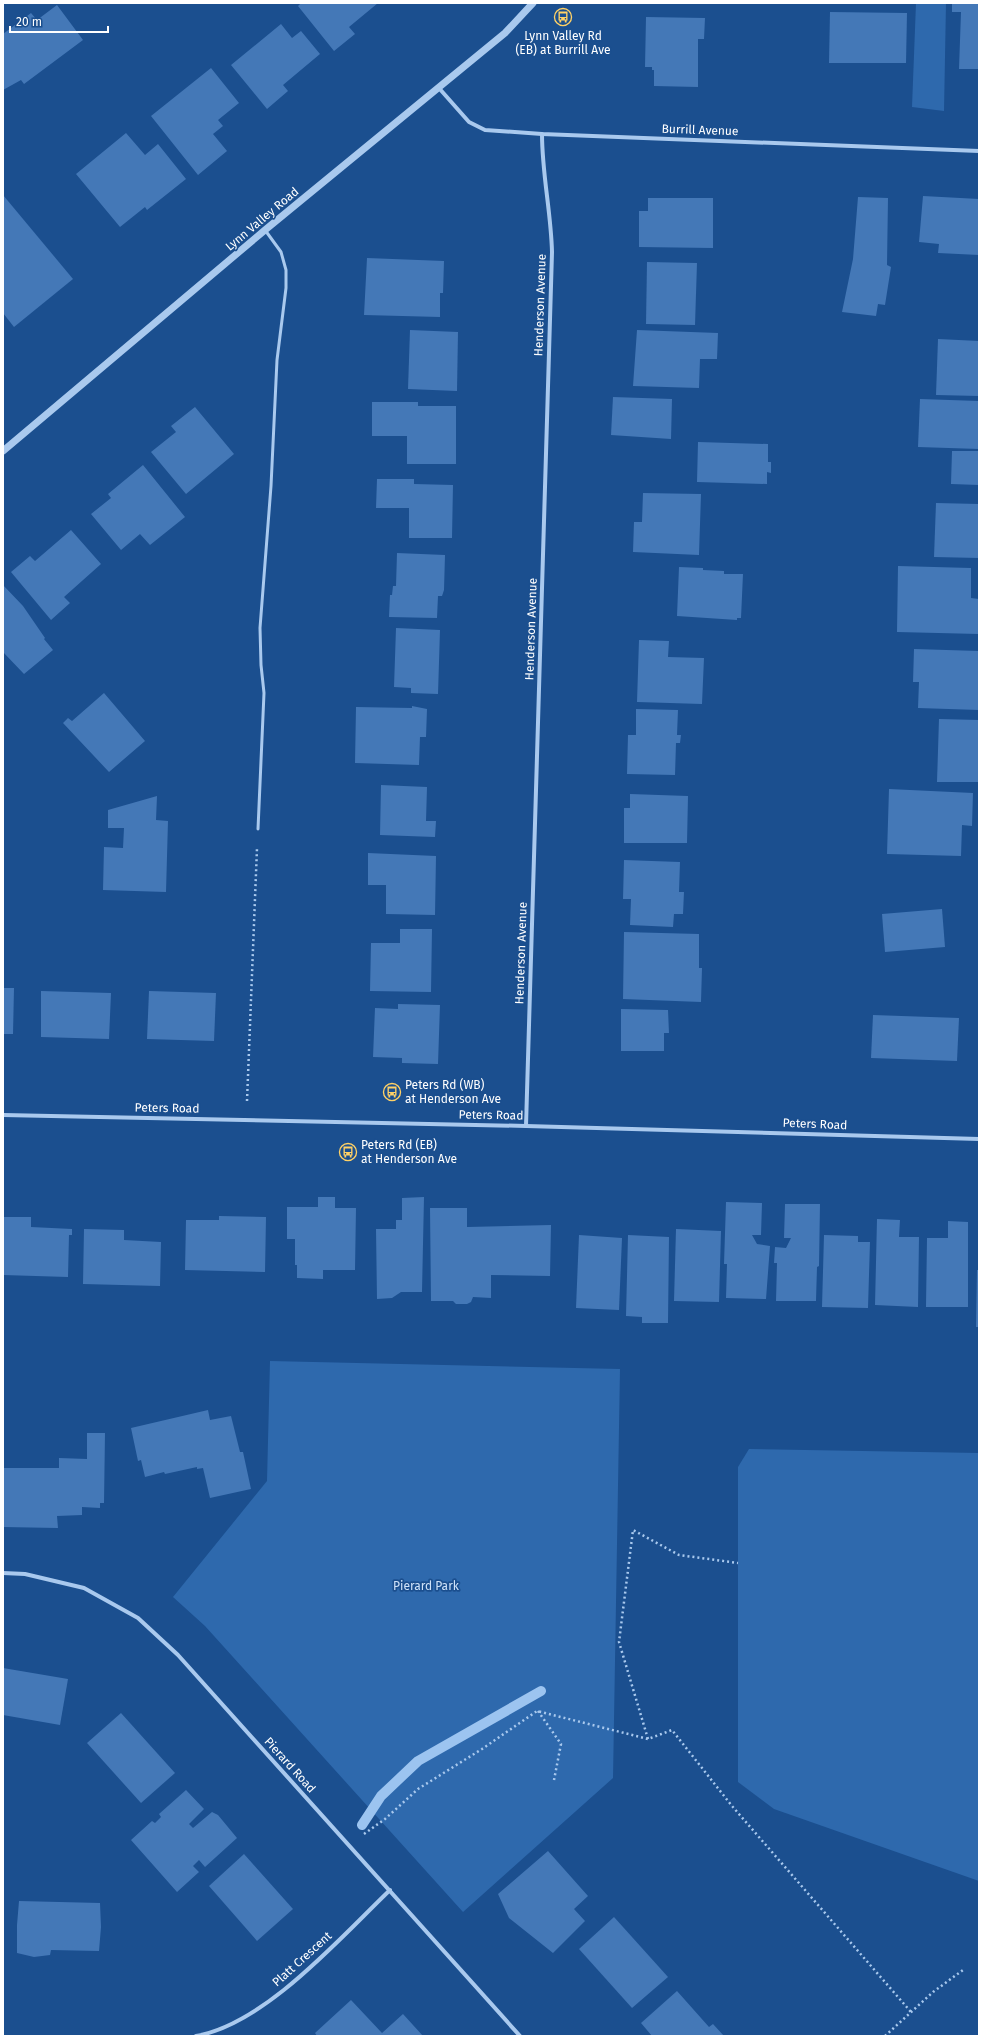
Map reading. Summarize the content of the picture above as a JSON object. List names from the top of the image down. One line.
{"streets":{"street":["Burrill Avenue","Lynn Valley Road","Henderson Avenue","Peters Road","Pierard Road","Platt Crescent"]},"crossings":[["Burrill Avenue","Lynn Valley Road"],["Burrill Avenue","Henderson Avenue"],["Henderson Avenue","Peters Road"],["Pierard Road","Platt Crescent"]],"parks":["Pierard Park"],"places":{"bus stop":["Lynn Valley Rd (EB) at Burrill Ave","Peters Rd (WB) at Henderson Ave","Peters Rd (EB) at Henderson Ave"]},"scale_bar":"20 m"}
